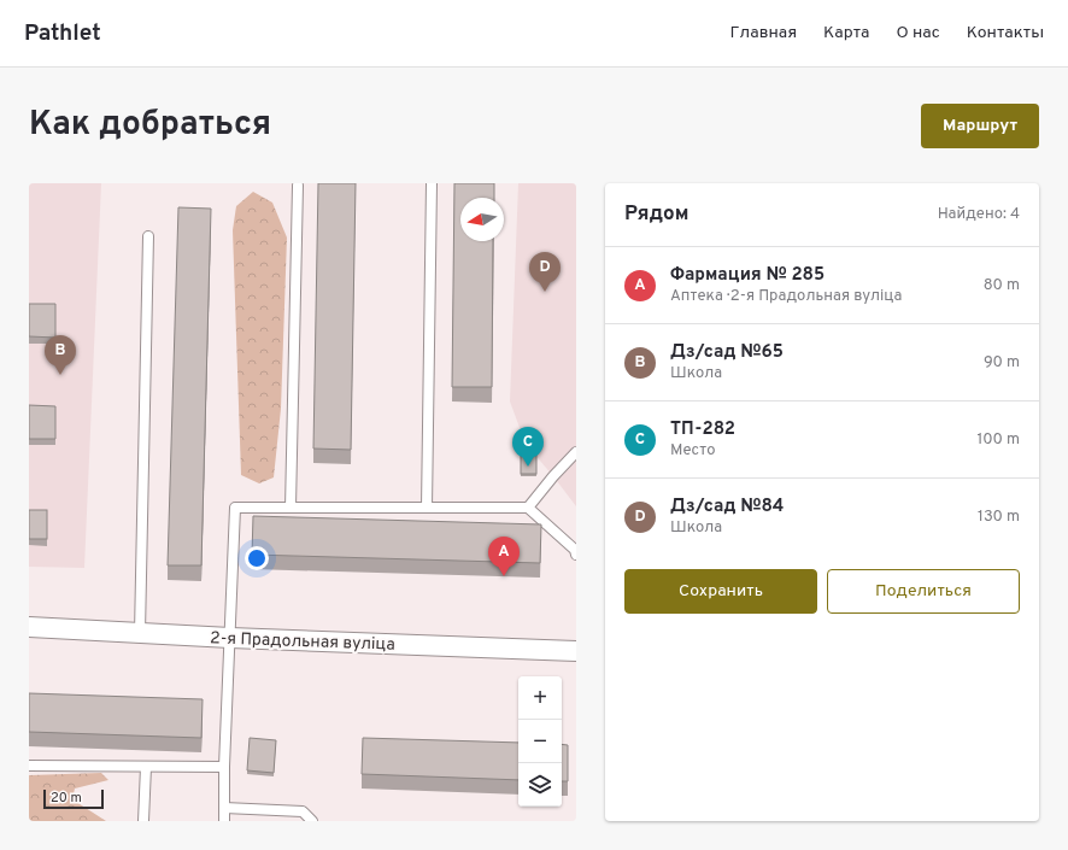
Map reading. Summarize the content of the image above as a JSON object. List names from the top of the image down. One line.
{"streets":{"street":["2-я Прадольная вуліца"]},"scale_bar":"20 m","north":"left","page":{"header":"Pathlet","nav":["Главная","Карта","О нас","Контакты"],"title":"Как добраться","buttons":["Маршрут",["Сохранить","Поделиться"]],"heading":["Рядом","Найдено: 4"],"list":[{"mark":"A","name":"Фармация № 285","note":"Аптека · 2-я Прадольная вуліца","value":"80 m"},{"mark":"B","name":"Дз/сад №65","note":"Школа","value":"90 m"},{"mark":"C","name":"ТП-282","note":"Место","value":"100 m"},{"mark":"D","name":"Дз/сад №84","note":"Школа","value":"130 m"}],"pins":["D","B","C","A"],"map_buttons":["+","−"],"scale":"20 m"}}
